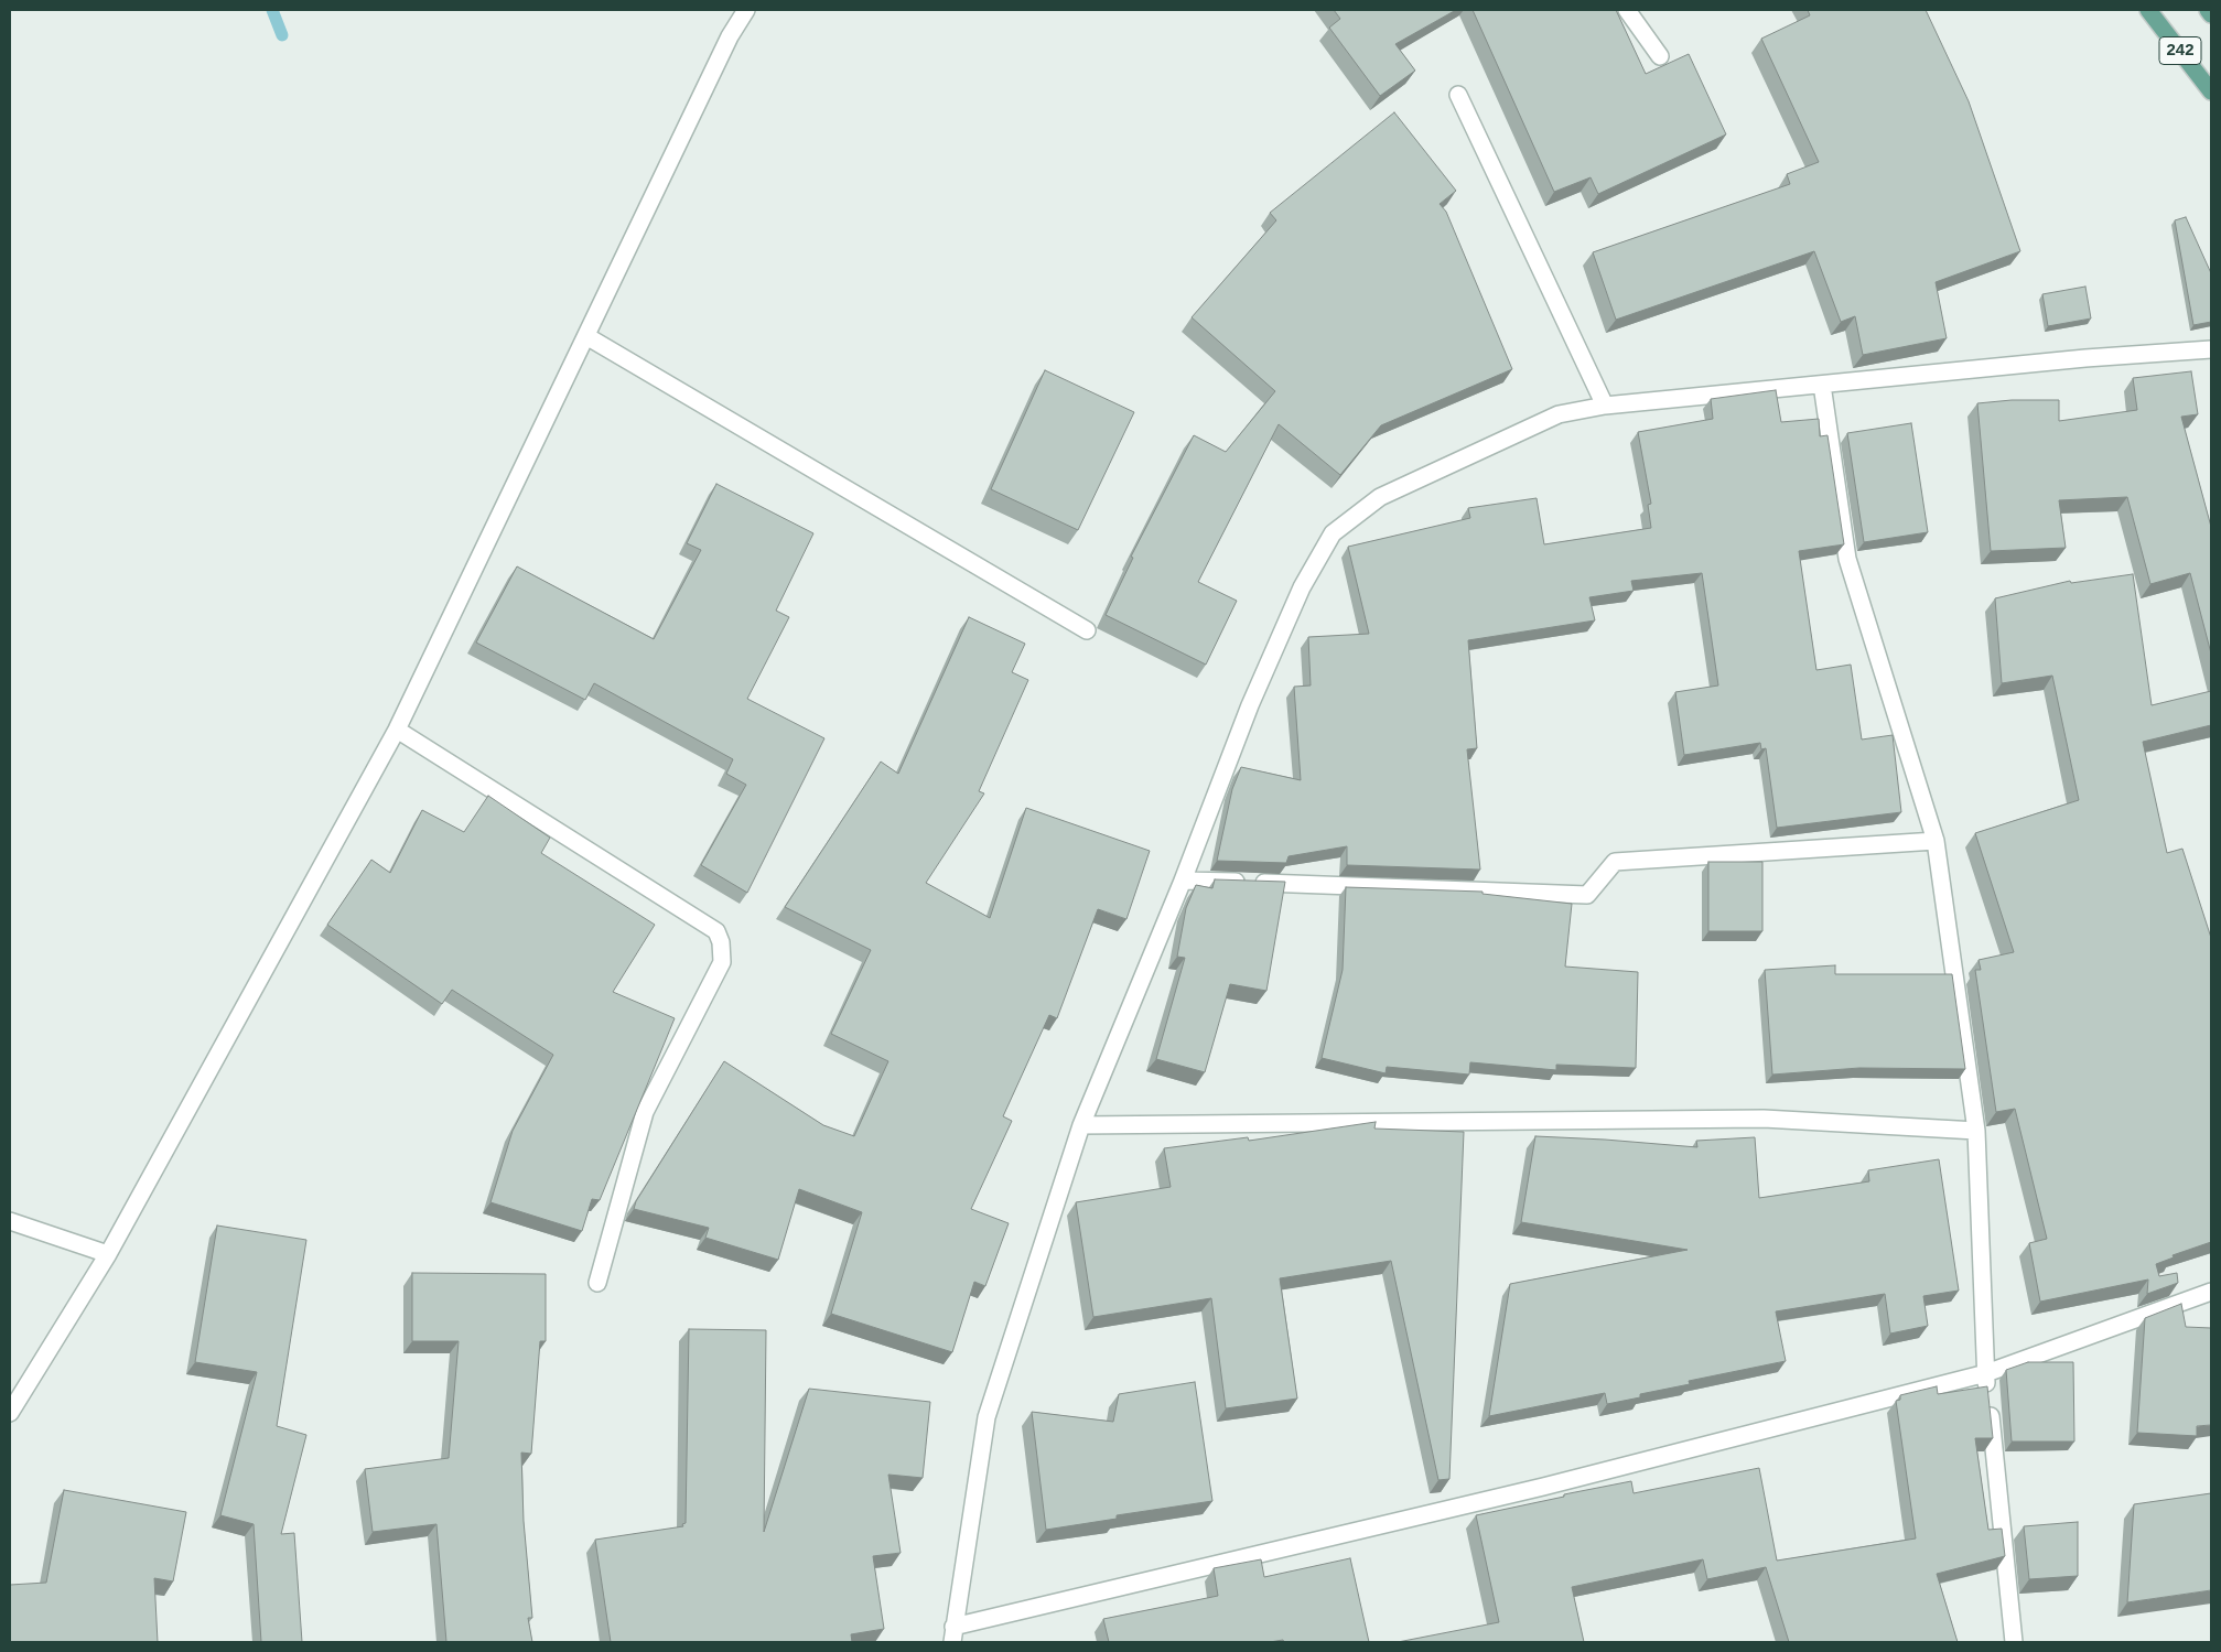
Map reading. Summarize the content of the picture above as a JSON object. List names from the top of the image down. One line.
{"streets":{"main road":["242"]}}
